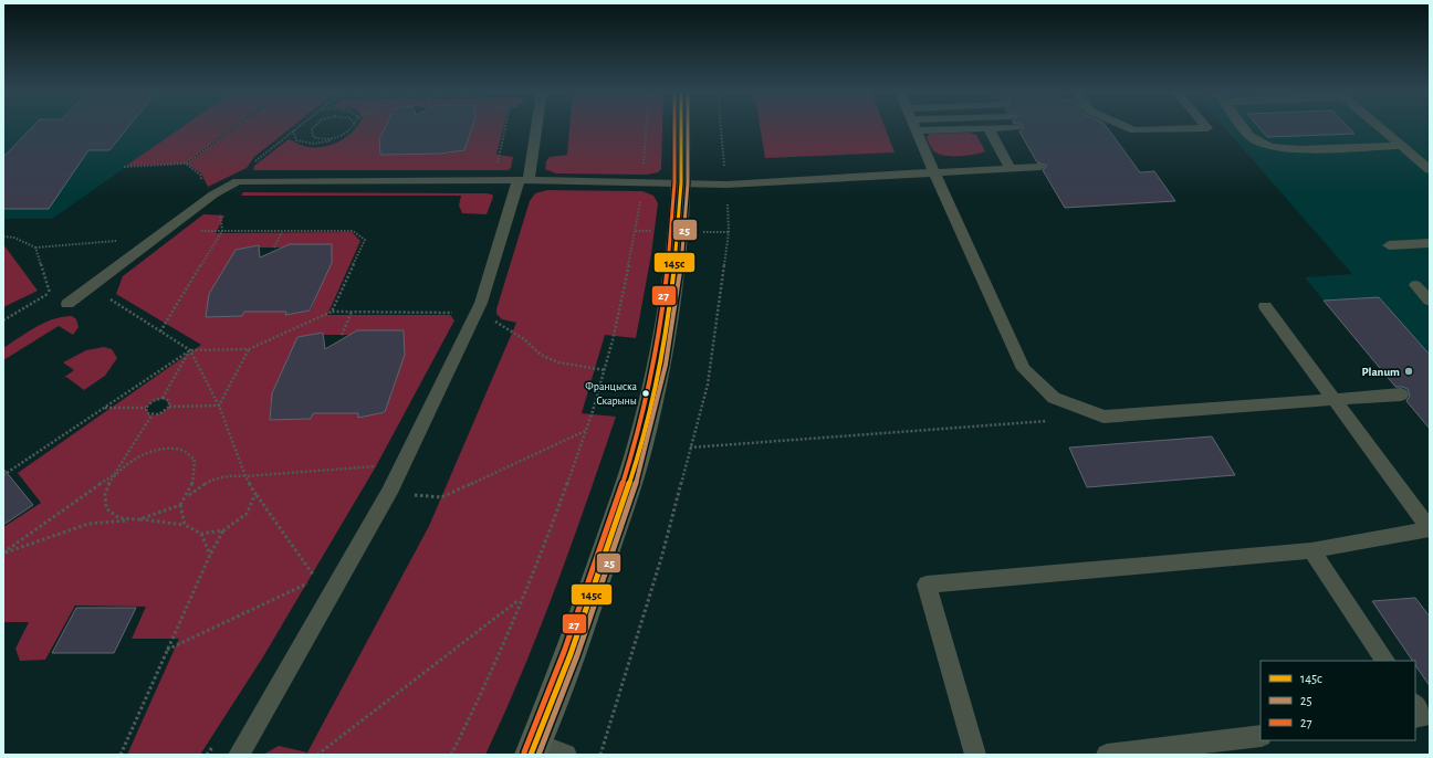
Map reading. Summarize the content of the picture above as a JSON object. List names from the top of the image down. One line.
{"places":["Planum","Францыска Скарыны"],"lines":["transit line 145с","transit line 25","transit line 27"],"legend":["145с","25","27"]}
